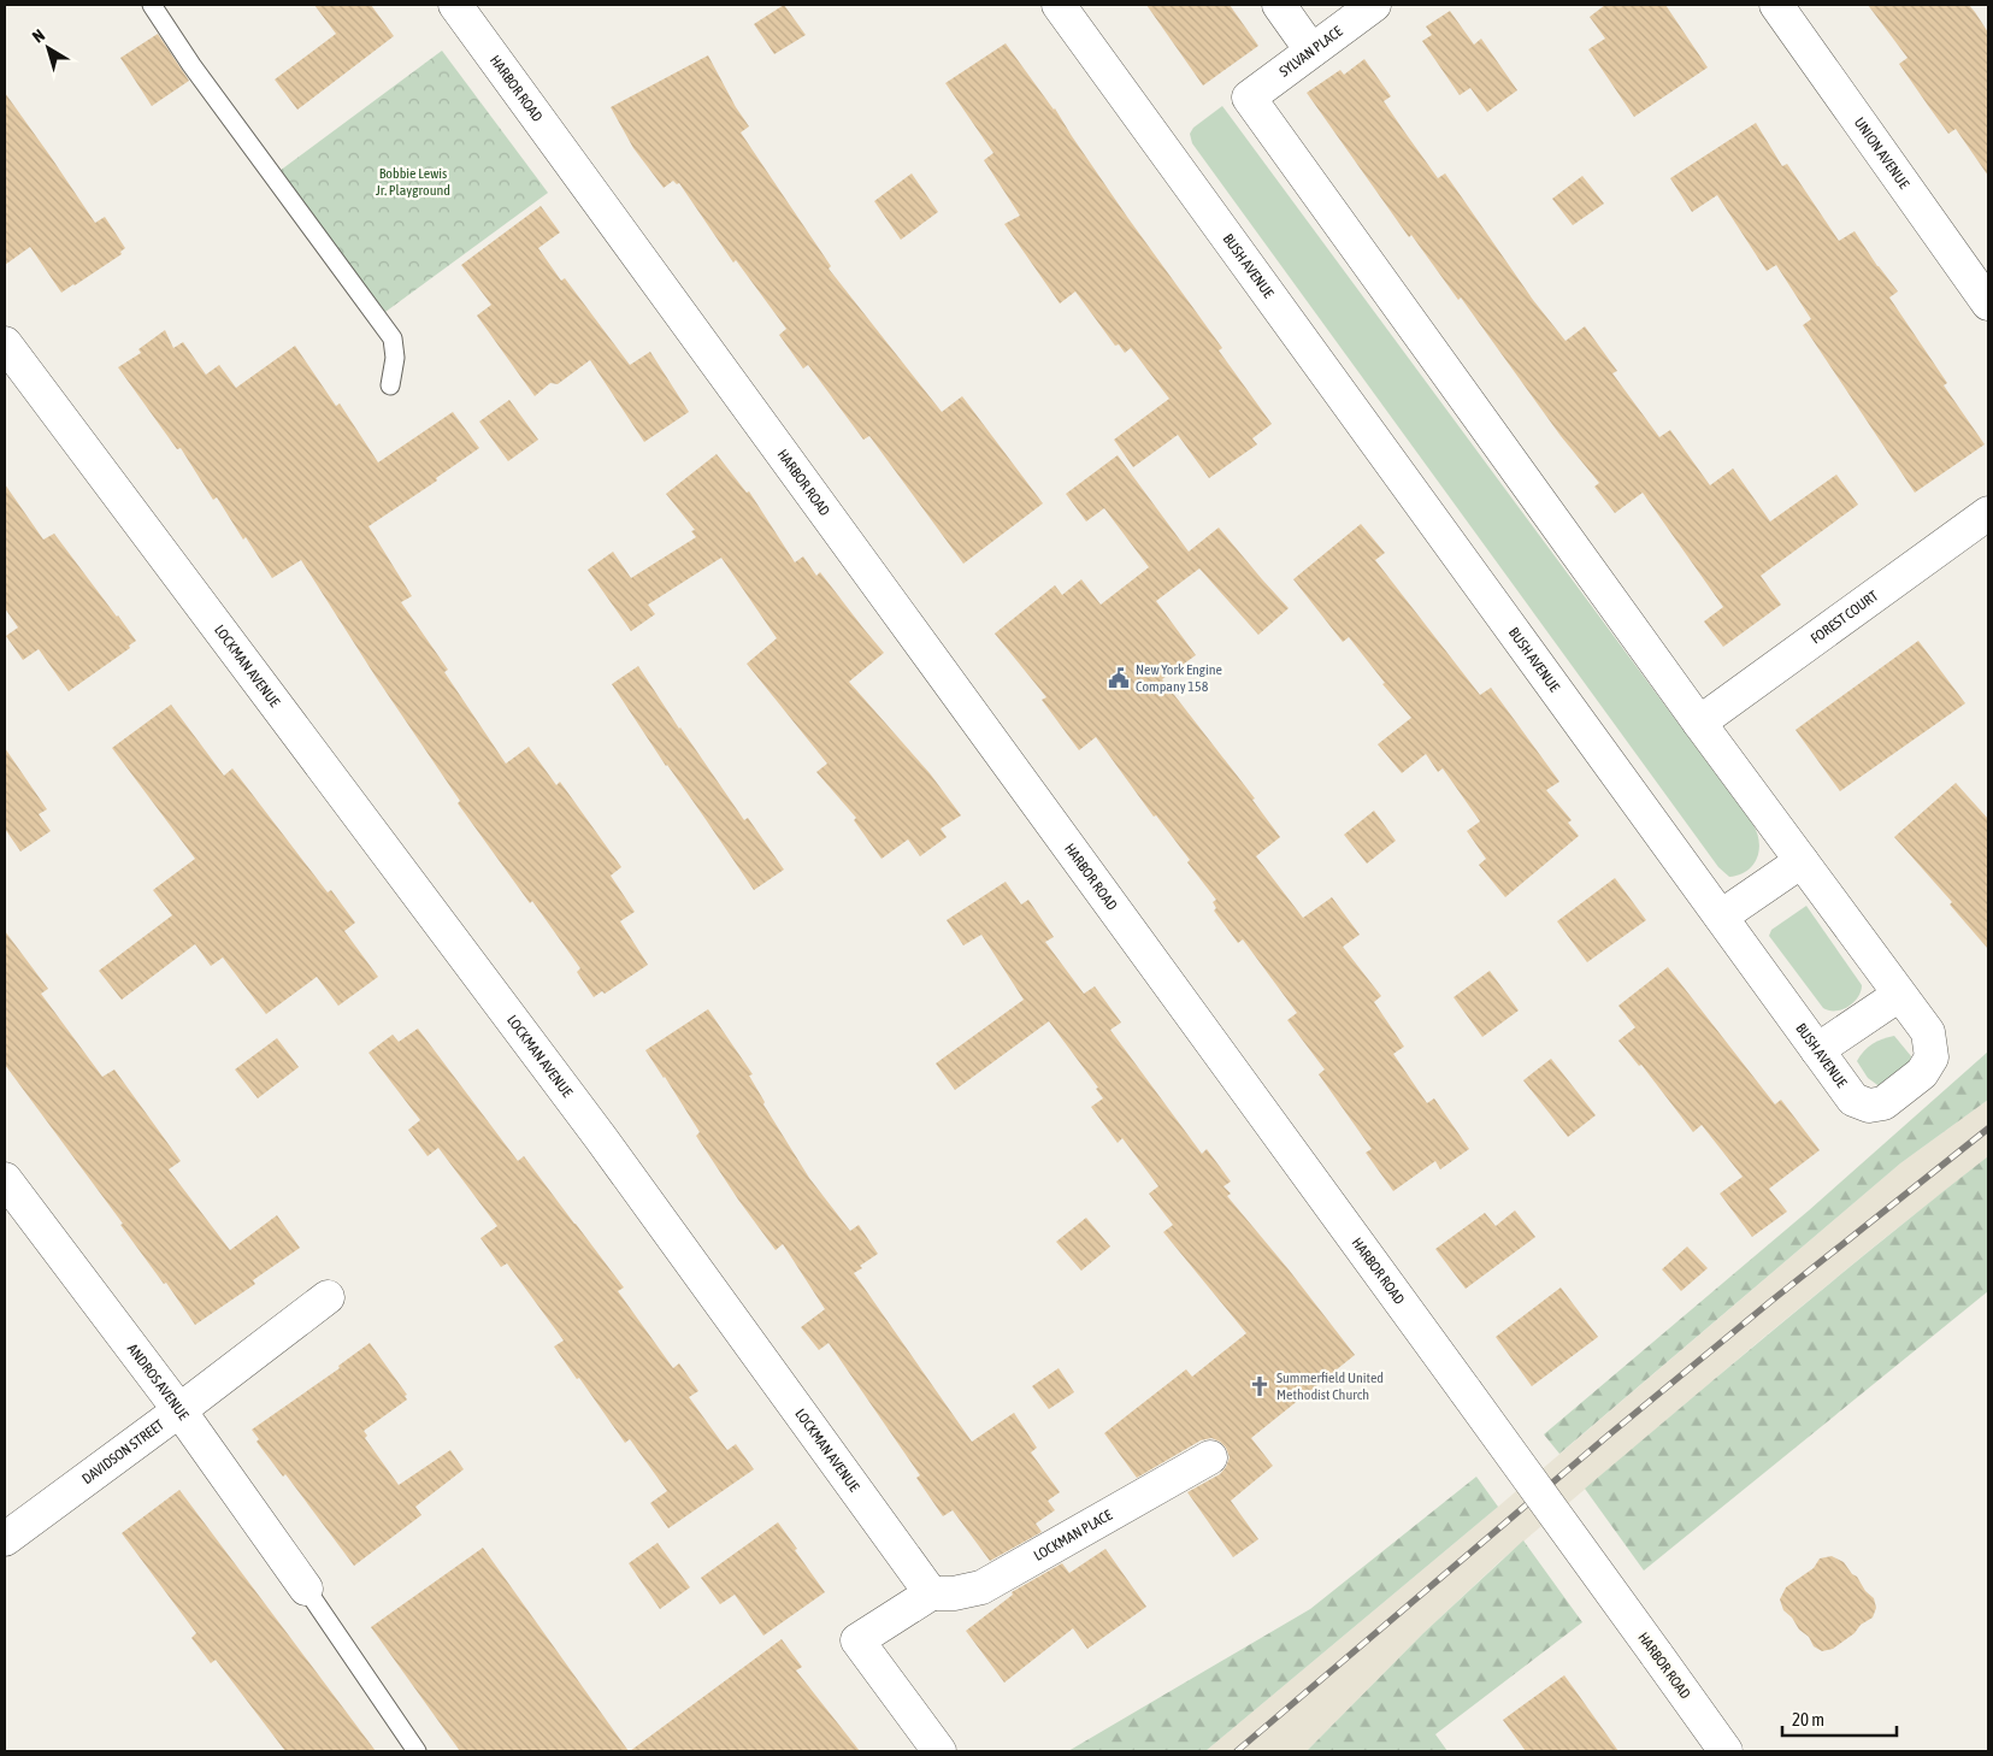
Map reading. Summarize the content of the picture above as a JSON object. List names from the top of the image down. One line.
{"streets":{"street":["SYLVAN PLACE","HARBOR ROAD","UNION AVENUE","BUSH AVENUE","FOREST COURT","LOCKMAN AVENUE","ANDROS AVENUE","DAVIDSON STREET","LOCKMAN PLACE"]},"crossings":[["SYLVAN PLACE","BUSH AVENUE"],["BUSH AVENUE","FOREST COURT"],["LOCKMAN AVENUE","LOCKMAN PLACE"],["ANDROS AVENUE","DAVIDSON STREET"]],"parks":["Bobbie Lewis Jr. Playground"],"places":{"public building":["New York Engine Company 158"],"church":["Summerfield United Methodist Church"]},"scale_bar":"20 m","north":"top left"}
